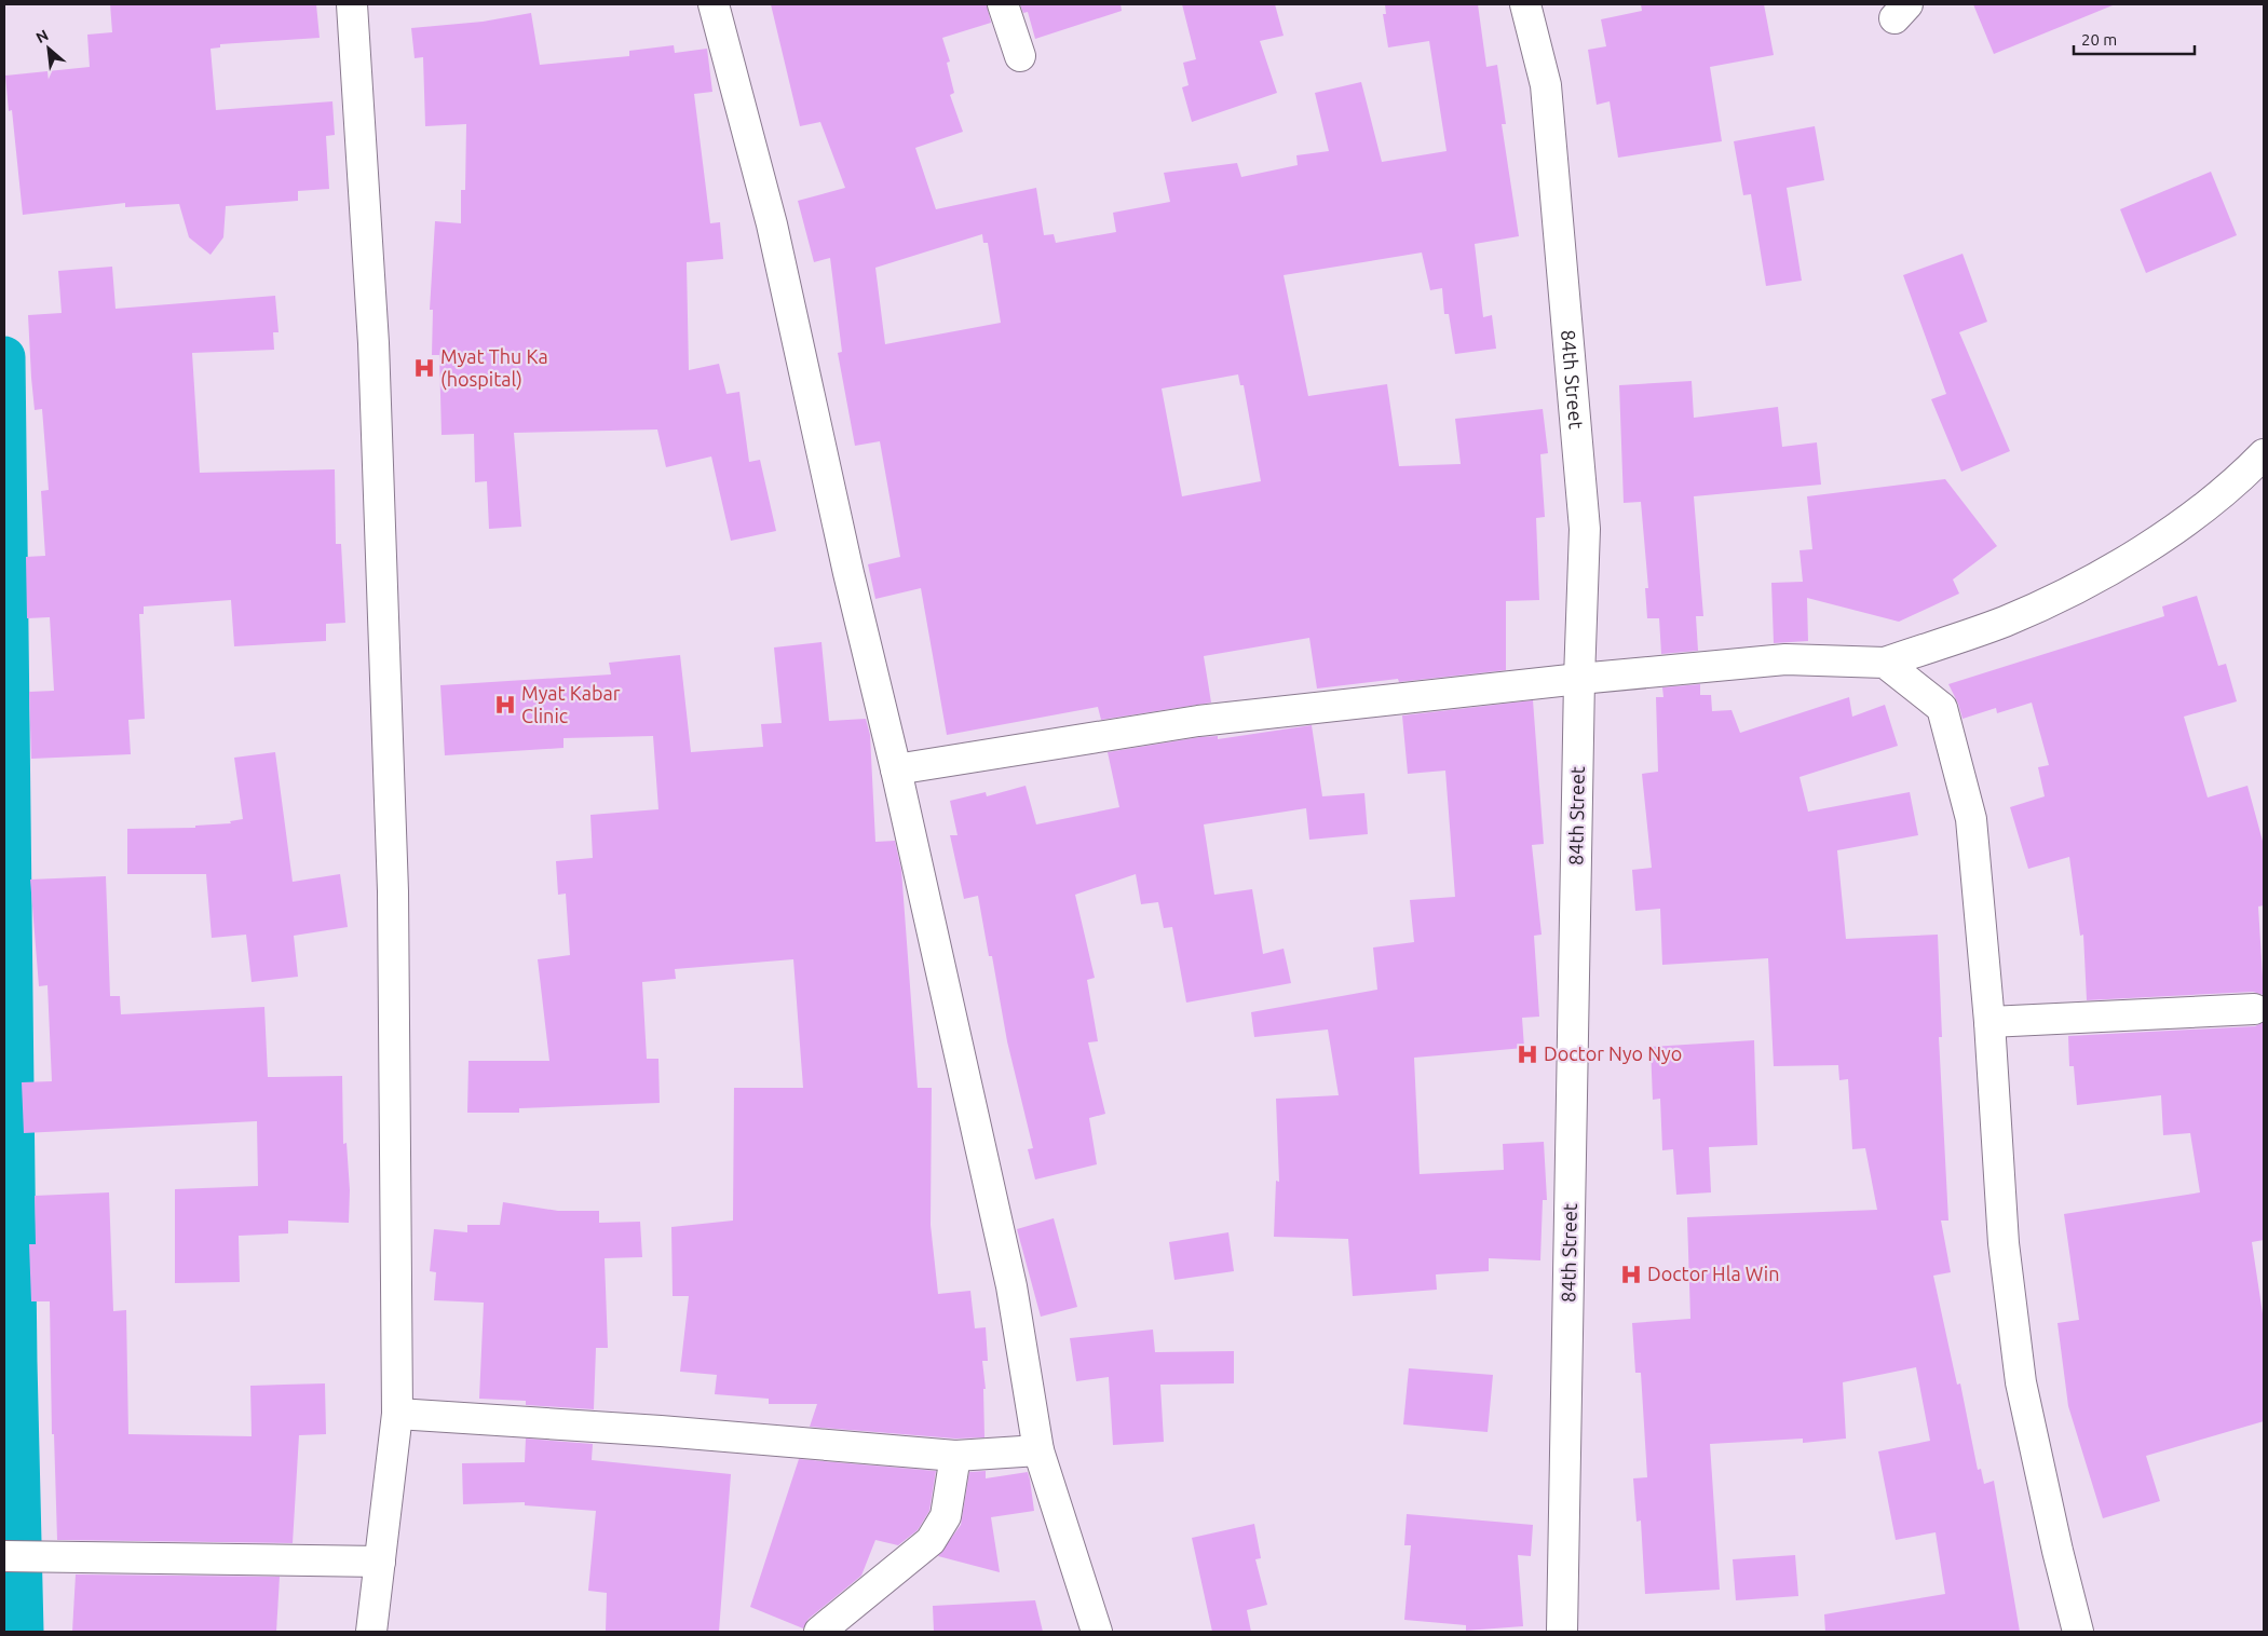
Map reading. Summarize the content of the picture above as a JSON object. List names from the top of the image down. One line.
{"streets":{"street":["84th Street"]},"places":{"hospital":["Myat Thu Ka (hospital)","Myat Kabar Clinic","Doctor Nyo Nyo","Doctor Hla Win"]},"scale_bar":"20 m","north":"top left"}
